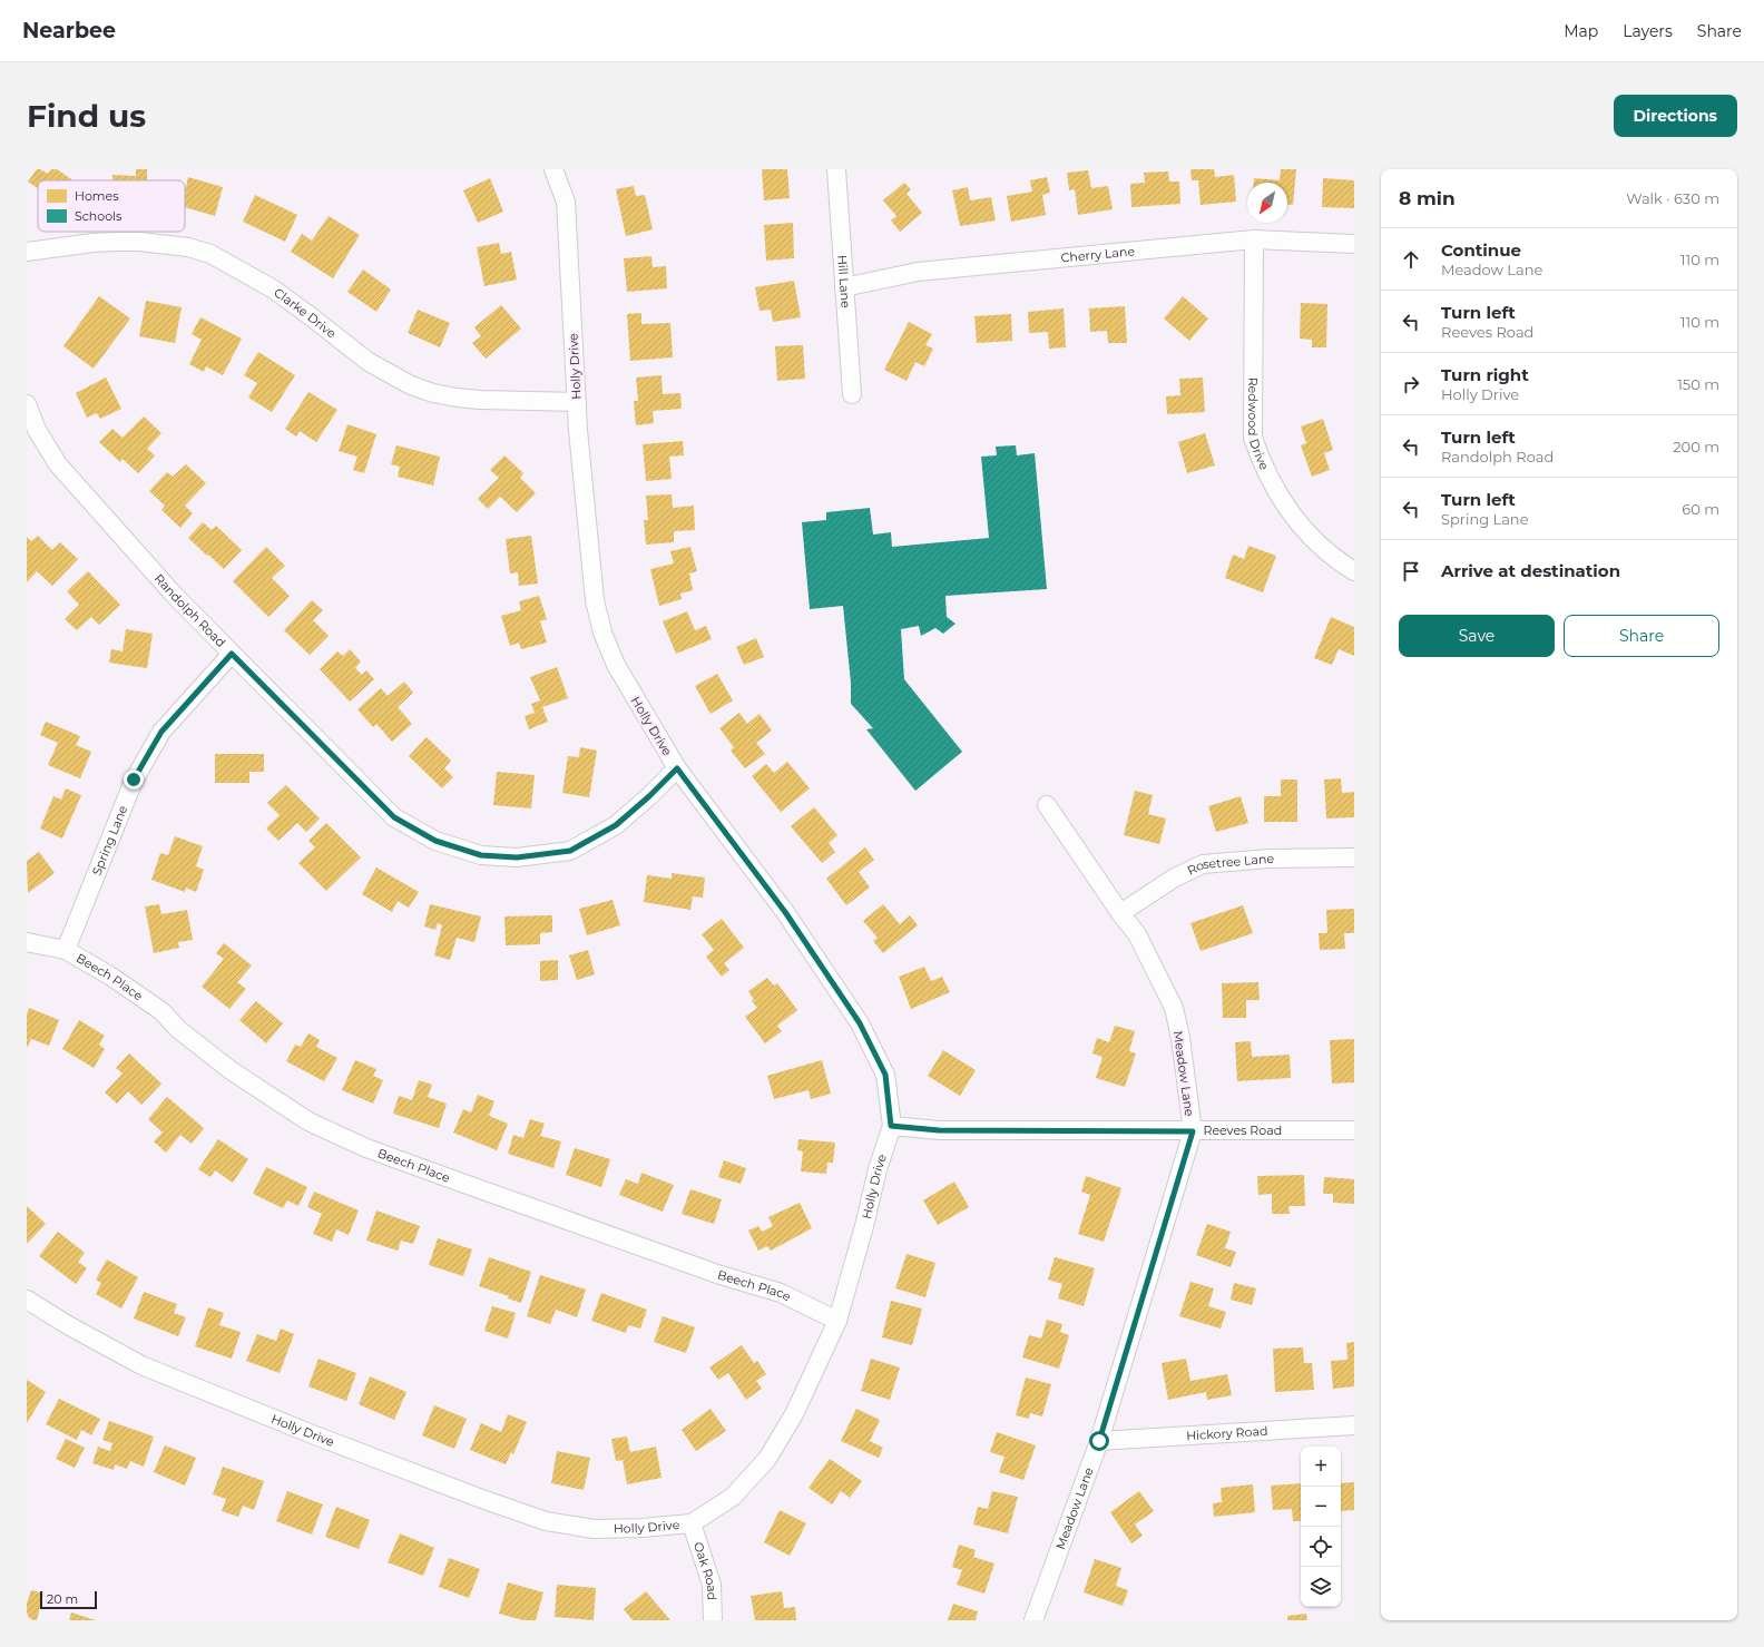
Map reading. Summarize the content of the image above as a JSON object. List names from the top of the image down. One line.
{"streets":{"street":["Cherry Lane","Hill Lane","Clarke Drive","Holly Drive","Redwood Drive","Randolph Road","Spring Lane","Rosetree Lane","Beech Place","Meadow Lane","Reeves Road","Hickory Road","Oak Road"]},"crossings":[["Cherry Lane","Hill Lane"],["Cherry Lane","Redwood Drive"],["Clarke Drive","Holly Drive"],["Holly Drive","Randolph Road"],["Holly Drive","Beech Place"],["Holly Drive","Reeves Road"],["Holly Drive","Oak Road"],["Randolph Road","Spring Lane"],["Spring Lane","Beech Place"],["Rosetree Lane","Meadow Lane"],["Meadow Lane","Reeves Road"],["Meadow Lane","Hickory Road"]],"legend":["Homes","Schools"],"scale_bar":"20 m","north":"bottom left","page":{"header":"Nearbee","nav":["Map","Layers","Share"],"buttons":["Directions",["Save","Share"]],"title":"Find us","heading":["8 min","Walk · 630 m"],"list":[["Continue","Meadow Lane","110 m"],["Turn left","Reeves Road","110 m"],["Turn right","Holly Drive","150 m"],["Turn left","Randolph Road","200 m"],["Turn left","Spring Lane","60 m"],"Arrive at destination"],"map_buttons":["+","−"],"scale":"20 m"}}
